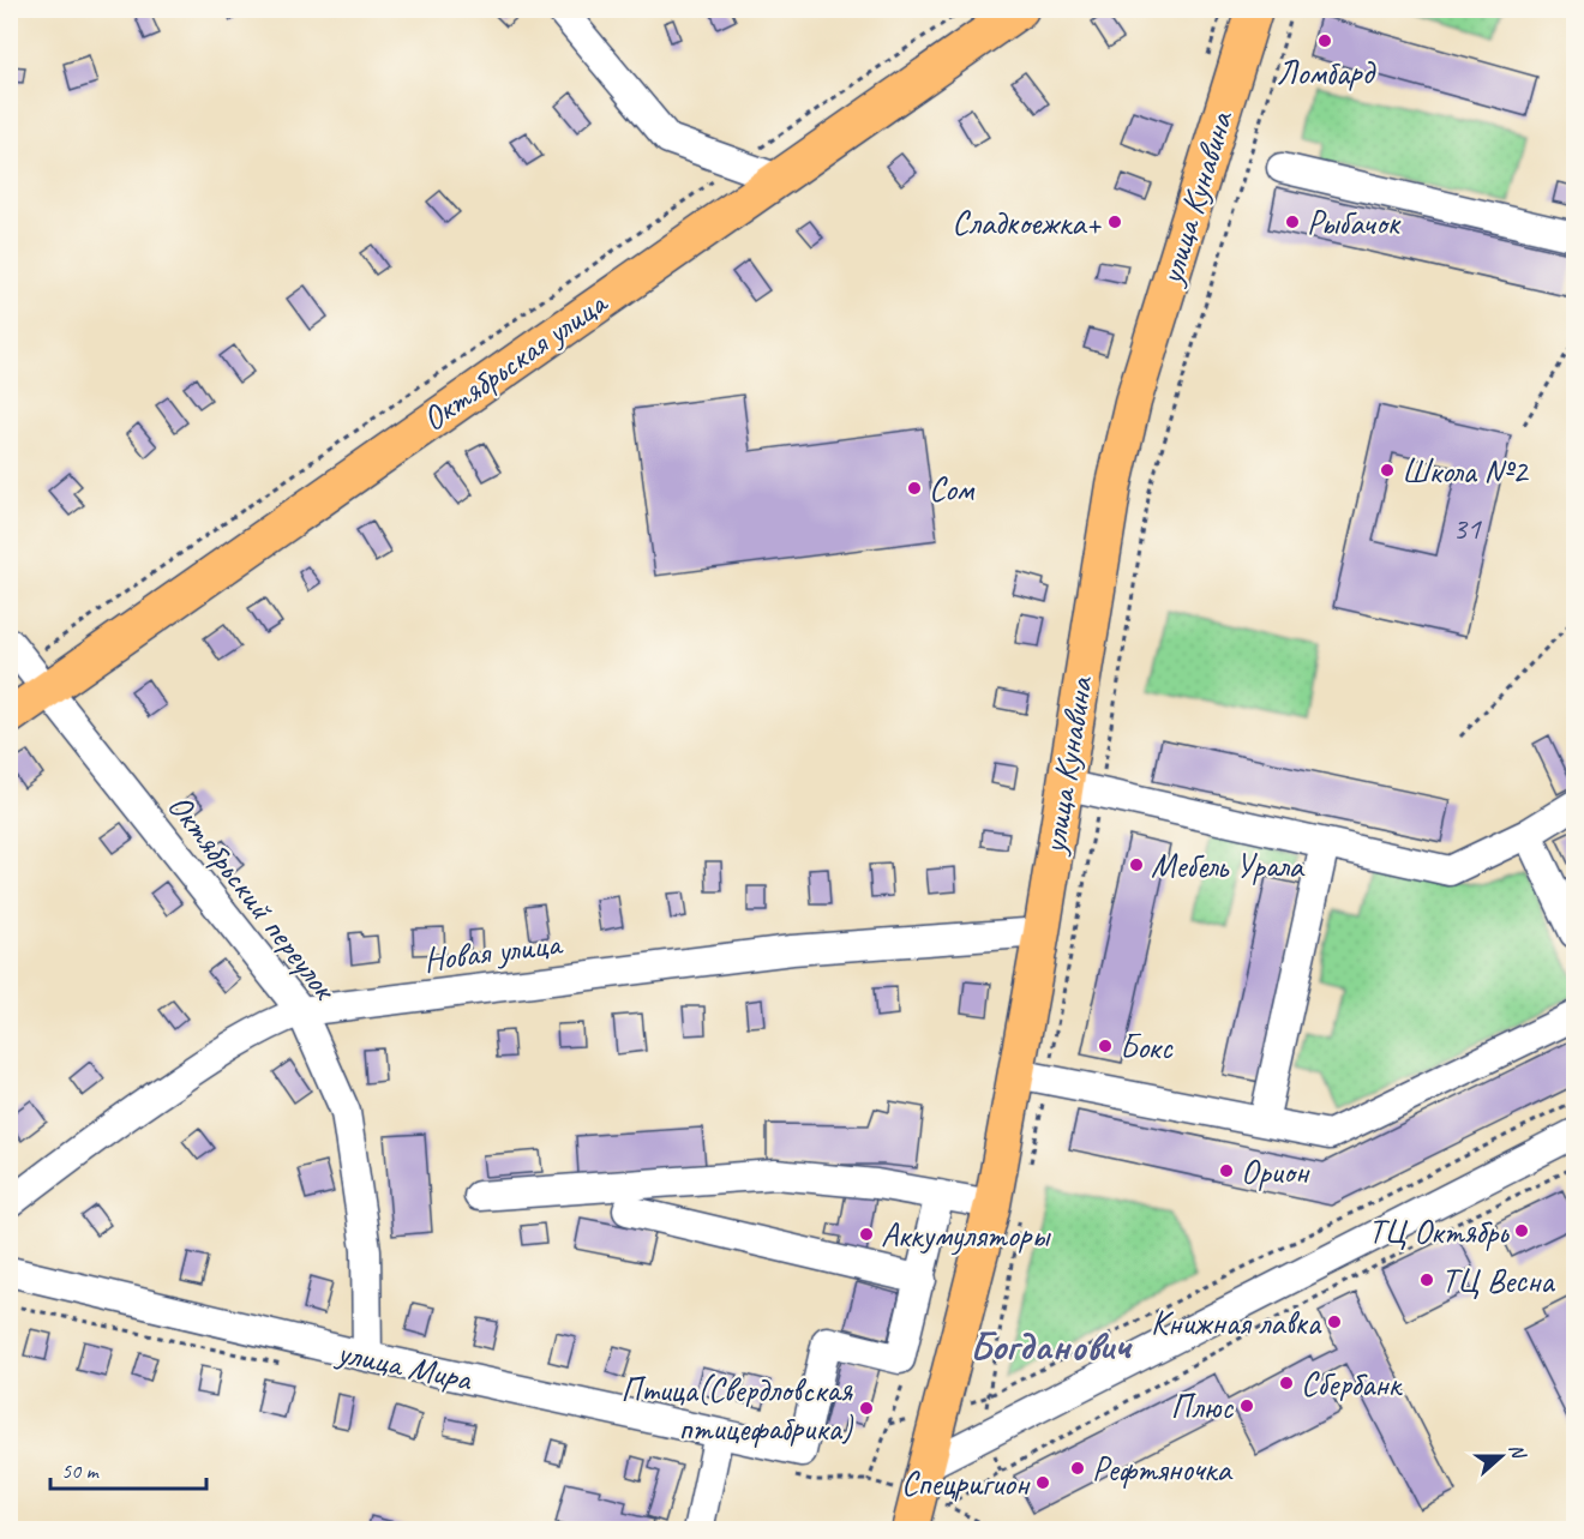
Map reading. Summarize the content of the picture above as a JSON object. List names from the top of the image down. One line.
{"streets":{"main road":["улица Кунавина","Октябрьская улица"],"street":["Октябрьский переулок","Новая улица","улица Мира"]},"crossings":[["улица Кунавина","Новая улица"],["Октябрьская улица","Октябрьский переулок"],["Октябрьский переулок","Новая улица"],["Октябрьский переулок","улица Мира"]],"districts":["Богданович"],"places":["Ломбард","Сладкоежка+","Рыбачок","Школа №2","Сом","Мебель Урала","Бокс","Орион","ТЦ Октябрь","Аккумуляторы","ТЦ Весна","Книжная лавка","Сбербанк","Плюс","Птица(Свердловская птицефабрика)","Рефтяночка","Спецригион"],"house_numbers":["31"],"scale_bar":"50 m","north":"right"}
